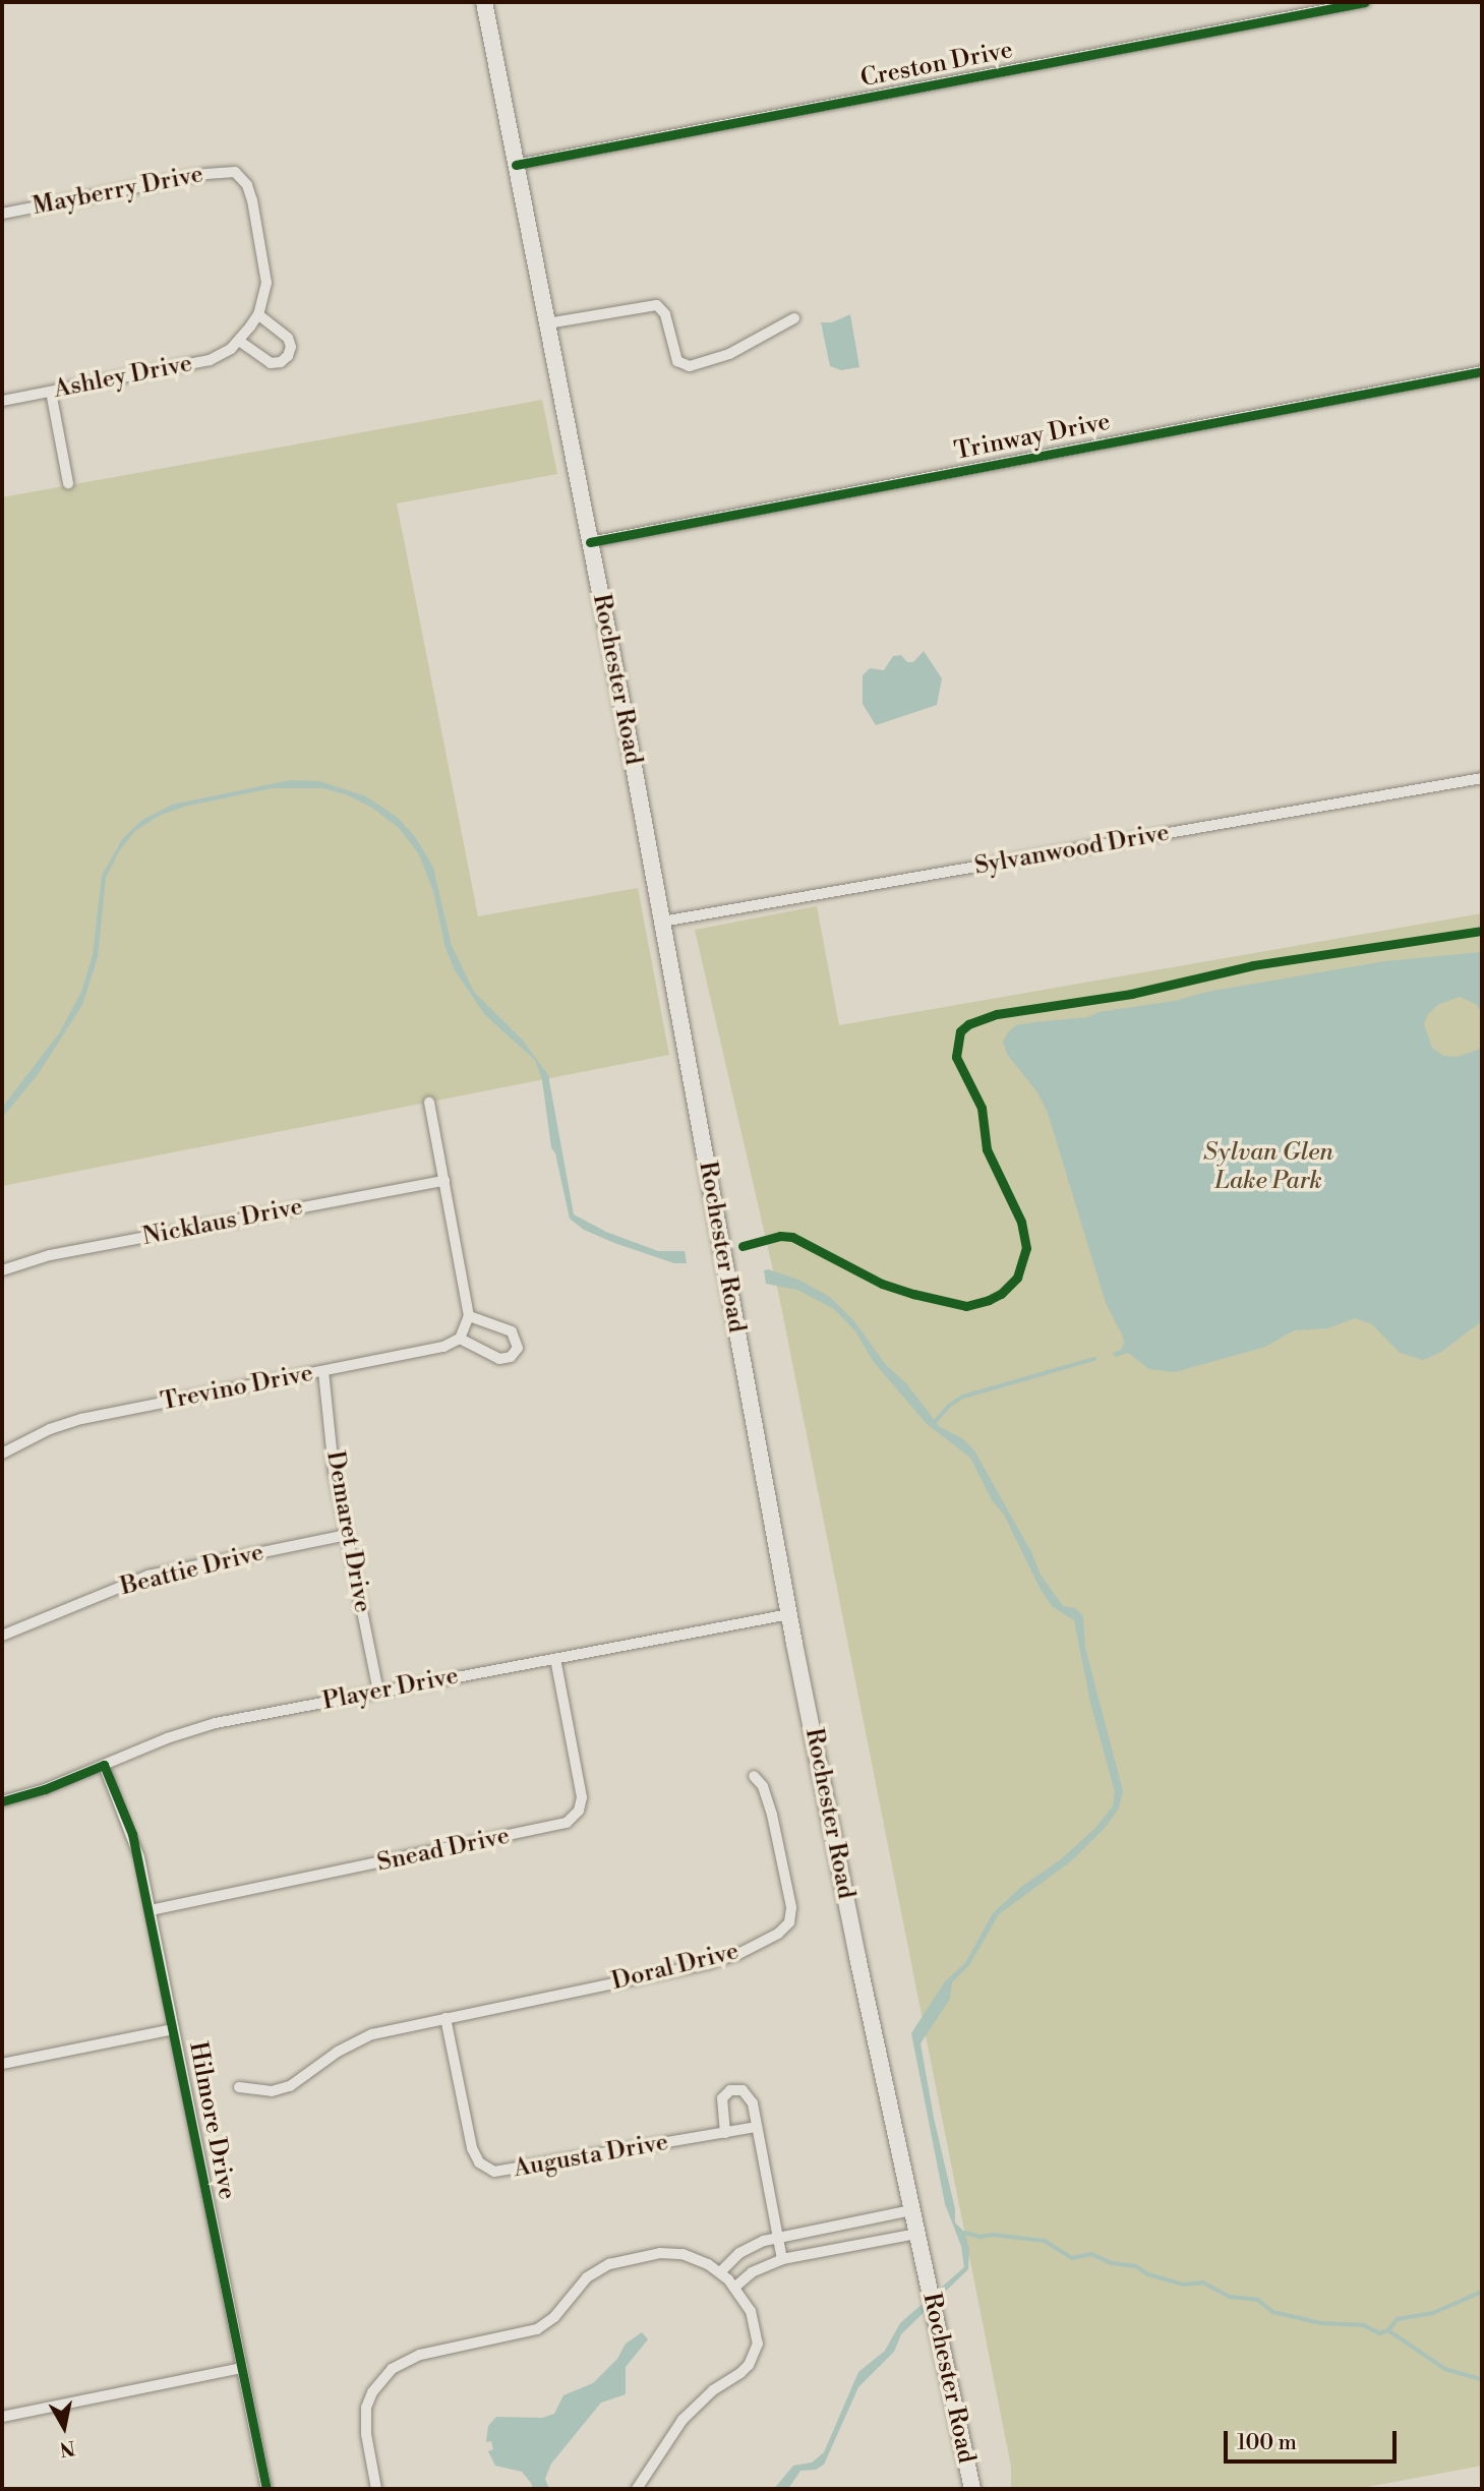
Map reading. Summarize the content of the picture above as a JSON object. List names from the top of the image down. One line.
{"streets":{"main road":["Rochester Road"],"street":["Creston Drive","Mayberry Drive","Ashley Drive","Trinway Drive","Sylvanwood Drive","Nicklaus Drive","Trevino Drive","Demaret Drive","Beattie Drive","Player Drive","Snead Drive","Doral Drive","Hilmore Drive","Augusta Drive"]},"crossings":[["Creston Drive","Rochester Road"],["Mayberry Drive","Ashley Drive"],["Trinway Drive","Rochester Road"],["Rochester Road","Sylvanwood Drive"],["Rochester Road","Player Drive"],["Trevino Drive","Demaret Drive"],["Demaret Drive","Beattie Drive"],["Demaret Drive","Player Drive"],["Player Drive","Snead Drive"],["Player Drive","Hilmore Drive"],["Snead Drive","Hilmore Drive"],["Doral Drive","Augusta Drive"]],"parks":["Sylvan Glen Lake Park"],"scale_bar":"100 m","north":"bottom"}
